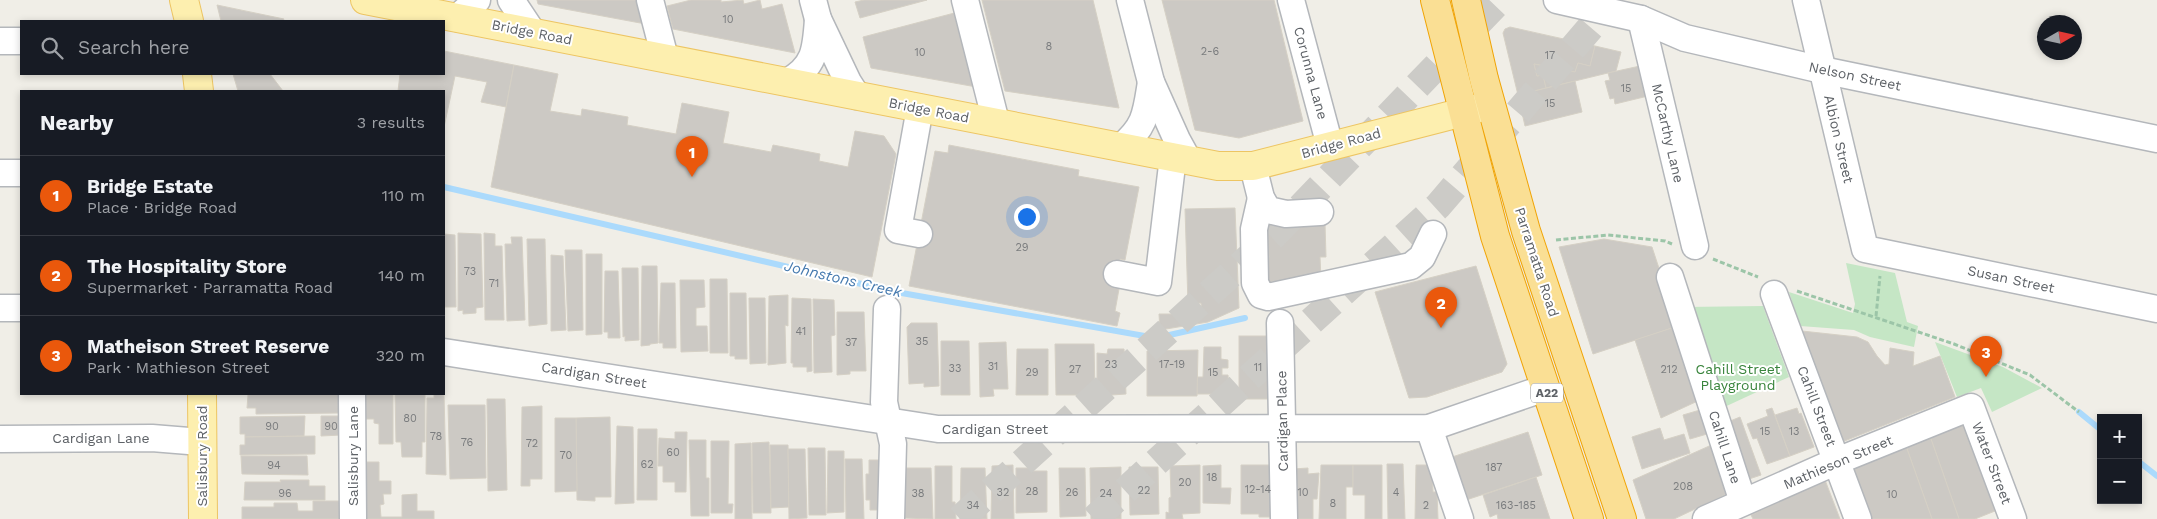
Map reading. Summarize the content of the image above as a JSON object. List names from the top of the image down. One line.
{"streets":{"highway":["Parramatta Road","A22"],"main road":["Bridge Road","Salisbury Road"],"street":["Corunna Lane","Nelson Street","McCarthy Lane","Albion Street","Susan Street","Cardigan Street","Cahill Street","Cardigan Place","Cardigan Lane","Cahill Lane","Salisbury Lane","Mathieson Street","Water Street"]},"crossings":[["Bridge Road","Corunna Lane"],["Bridge Road","Parramatta Road"],["Bridge Road","A22"],["Nelson Street","McCarthy Lane"],["Nelson Street","Albion Street"],["Albion Street","Susan Street"],["Cardigan Street","A22"],["Cardigan Street","Cardigan Place"],["Cahill Street","Mathieson Street"],["Cardigan Lane","Salisbury Road"],["Cahill Lane","Mathieson Street"],["Mathieson Street","Water Street"]],"water":["Johnstons Creek"],"parks":["Cahill Street Playground"],"house_numbers":["10","8","2-6","10","17","15","15","29","73","71","41","35","37","23","17-19","31","11","33","27","212","29","15","80","90","90","15","13","78","76","72","60","70","62","94","187","18","20","208","12-14","22","28","32","26","10","4","96","38","24","10","8","34","2","163-185"],"north":"right","page":{"search":"Search here","heading":["Nearby","3 results"],"pins":["1","2","3"],"list":[{"mark":"1","name":"Bridge Estate","note":"Place · Bridge Road","value":"110 m"},{"mark":"2","name":"The Hospitality Store","note":"Supermarket · Parramatta Road","value":"140 m"},{"mark":"3","name":"Matheison Street Reserve","note":"Park · Mathieson Street","value":"320 m"}],"map_buttons":["+","−"]}}
